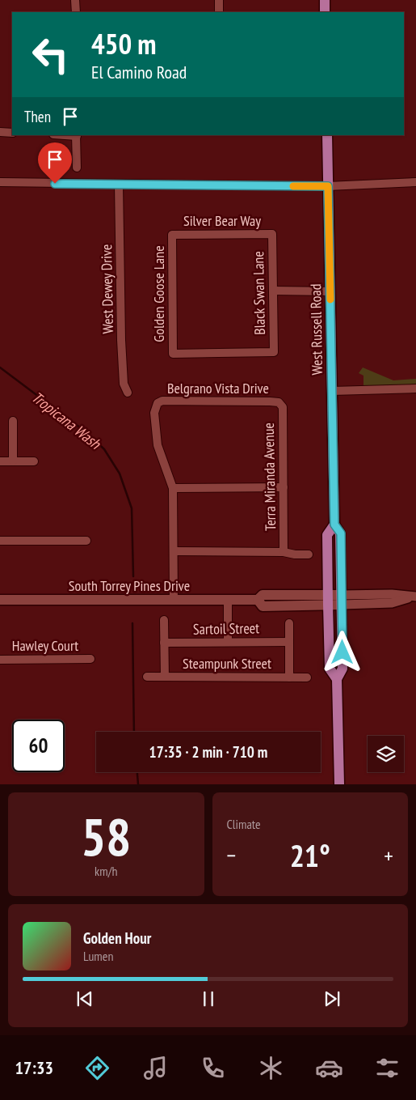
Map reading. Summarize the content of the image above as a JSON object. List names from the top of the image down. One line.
{"streets":{"main road":["West Russell Road","South Torrey Pines Drive"],"street":["Silver Bear Way","West Dewey Drive","Black Swan Lane","Golden Goose Lane","Belgrano Vista Drive","Terra Miranda Avenue","Sartoil Street","Hawley Court","Steampunk Street"]},"crossings":[["Silver Bear Way","Black Swan Lane"],["Silver Bear Way","Golden Goose Lane"],["Black Swan Lane","Golden Goose Lane"],["West Russell Road","South Torrey Pines Drive"],["Belgrano Vista Drive","Terra Miranda Avenue"]],"water":["Tropicana Wash"],"page":{"turn":["450 m","El Camino Road"],"then":"Then","limit":"60","trip":"17:35 · 2 min · 710 m","tile":[["58","km/h"],"Climate"],"heat":["−","21°","+"],"song":["Golden Hour","Lumen"],"tabs":"17:33"}}
